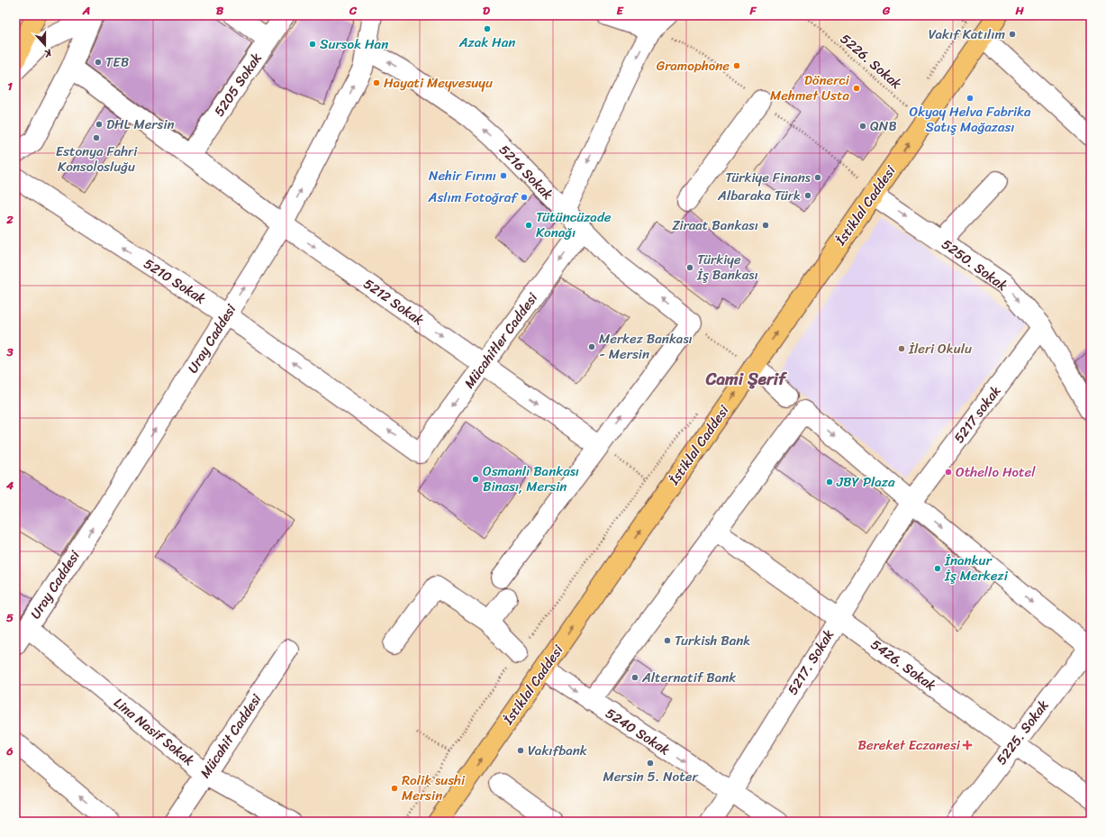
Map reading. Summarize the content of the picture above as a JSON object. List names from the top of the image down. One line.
{"streets":{"main road":["İstiklal Caddesi"],"street":["5205 Sokak","5216 Sokak","5250. Sokak","5210 Sokak","5212 Sokak","Uray Caddesi","Mücahitler Caddesi","5217 sokak","5217. Sokak","5426. Sokak","Lina Nasif Sokak","5240 Sokak","5225. Sokak","Mücahit Caddesi"],"path":["5226. Sokak"]},"crossings":[["5205 Sokak","5212 Sokak"],["5216 Sokak","Uray Caddesi"],["5216 Sokak","Mücahitler Caddesi"],["İstiklal Caddesi","5250. Sokak"],["İstiklal Caddesi","5240 Sokak"],["5250. Sokak","5217 sokak"],["5210 Sokak","Uray Caddesi"],["5210 Sokak","Mücahitler Caddesi"],["5212 Sokak","Uray Caddesi"],["5212 Sokak","Mücahitler Caddesi"],["Uray Caddesi","Lina Nasif Sokak"],["5217 sokak","5217. Sokak"],["5217. Sokak","5426. Sokak"],["5217. Sokak","5240 Sokak"],["5426. Sokak","5225. Sokak"],["Lina Nasif Sokak","Mücahit Caddesi"]],"one_way":["5216 Sokak","İstiklal Caddesi","5250. Sokak","5210 Sokak","5212 Sokak","Uray Caddesi","5240 Sokak"],"districts":["Cami Şerif"],"places":{"other":["Azak Han","Vakıf Katılım","Sursok Han","TEB","Gramophone","Hayati Meyvesuyu","Dönerci Mehmet Usta","Okyay Helva Fabrika Satış Mağazası","DHL Mersin","QNB","Estonya Fahri Konsolosluğu","Nehir Fırını","Türkiye Finans","Albaraka Türk","Aslım Fotoğraf","Tütüncüzade Konağı","Ziraat Bankası","Türkiye İş Bankası","Merkez Bankası - Mersin","İleri Okulu","Othello Hotel","Osmanlı Bankası Binası, Mersin","JBY Plaza","İnankur İş Merkezi","Turkish Bank","Alternatif Bank","Vakıfbank","Mersin 5. Noter","Rolik sushi Mersin"],"health":["Bereket Eczanesi"]},"north":"bottom","grid":{"columns":["A","B","C","D","E","F","G","H"],"rows":["1","2","3","4","5","6"]}}
